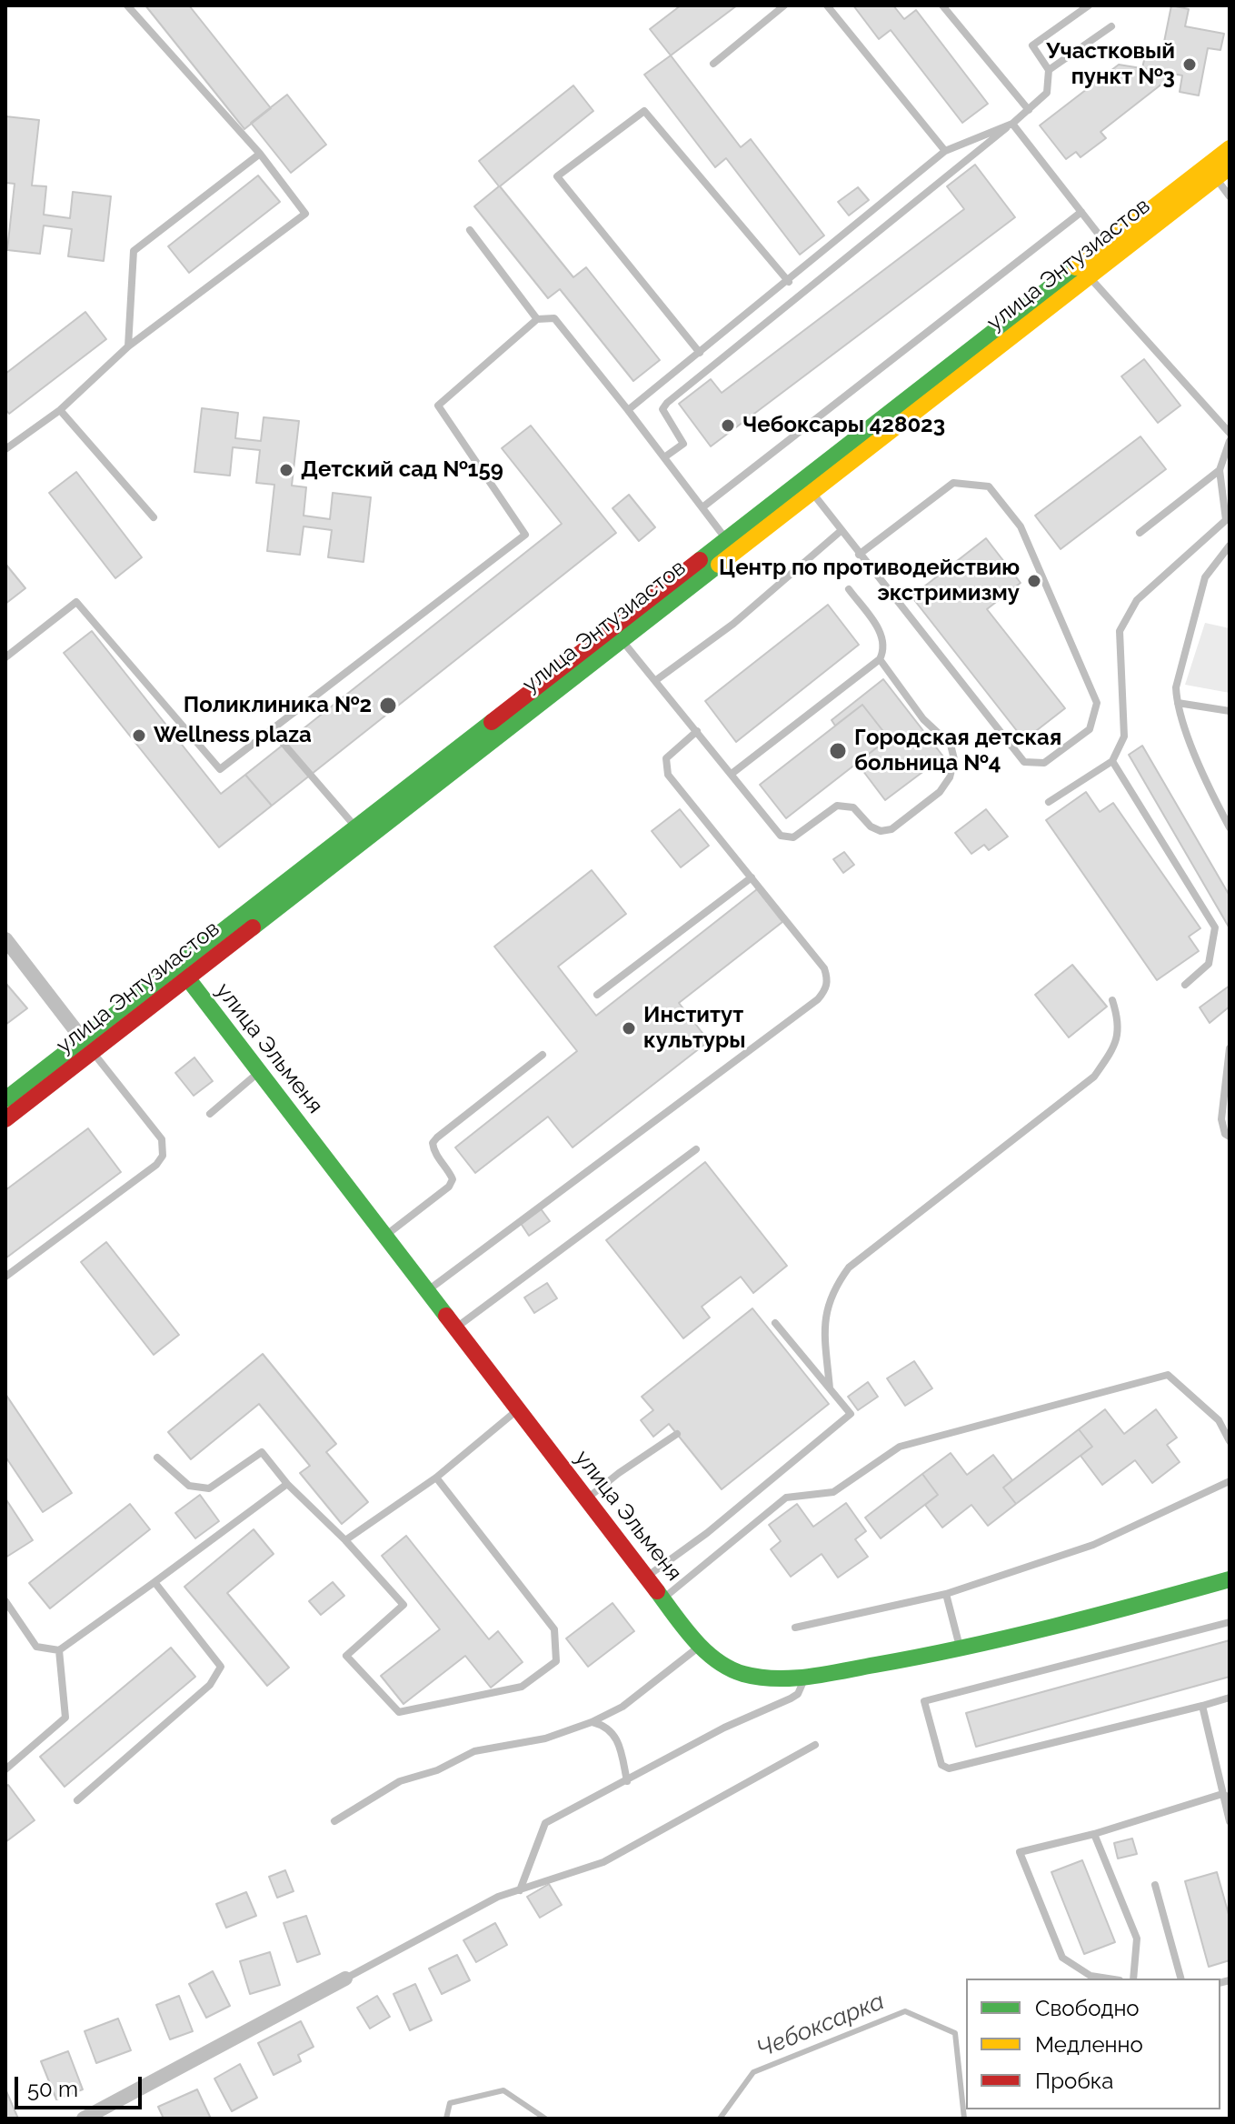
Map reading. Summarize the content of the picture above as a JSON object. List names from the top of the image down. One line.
{"streets":{"main road":["улица Энтузиастов","улица Эльменя"]},"crossings":[["улица Энтузиастов","улица Эльменя"]],"water":["Чебоксарка"],"places":["Участковый пункт №3","Чебоксары 428023","Детский сад №159","Центр по противодействию экстримизму","Поликлиника №2","Wellness plaza","Городская детская больница №4","Институт культуры"],"legend":["Свободно","Медленно","Пробка"],"scale_bar":"50 m"}
